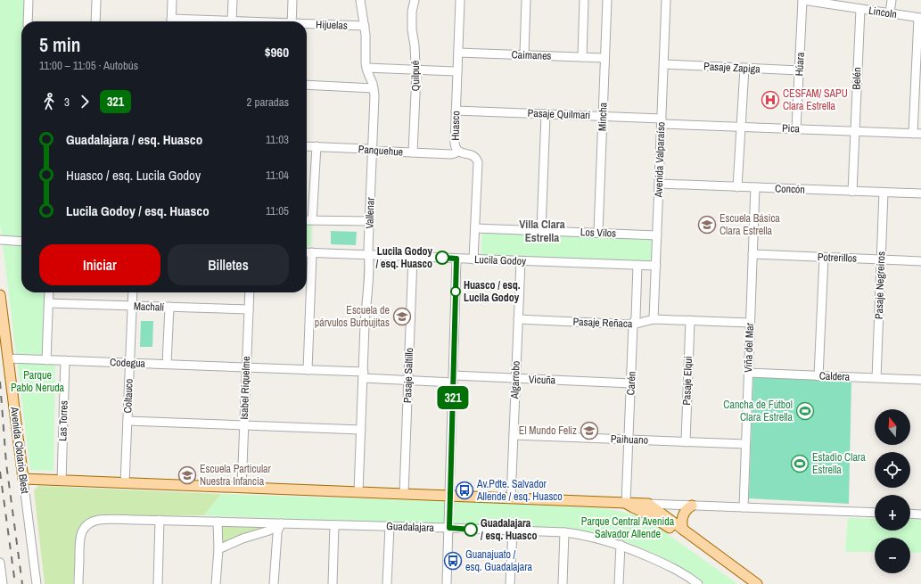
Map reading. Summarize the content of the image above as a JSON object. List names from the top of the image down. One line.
{"streets":{"main road":["Avenida Clotario Blest"],"street":["Lincoln","Hijuelas","Caimanes","Húara","Pasaje Zapiga","Quilpué","Belén","Pasaje Quilmarí","Mincha","Huasco","Pica","Panquehue","Avenida Valparaíso","Concón","Vallenar","Los Vilos","Potrerillos","Lucila Godoy","Pasaje Negreiros","Machalí","Pasaje Reñaca","Viña del Mar","Codegua","Pasaje Saltillo","Caldera","Algarrobo","Vicuña","Pasaje Elqui","Carén","Isabel Riquelme","Coltauco","Las Torres","Paihuano","Guadalajara"]},"crossings":[["Lincoln","Húara"],["Lincoln","Belén"],["Hijuelas","Vallenar"],["Caimanes","Mincha"],["Caimanes","Huasco"],["Húara","Pasaje Zapiga"],["Húara","Pica"],["Pasaje Zapiga","Avenida Valparaíso"],["Quilpué","Panquehue"],["Belén","Pica"],["Belén","Concón"],["Pasaje Quilmarí","Mincha"],["Pasaje Quilmarí","Huasco"],["Pasaje Quilmarí","Pica"],["Pasaje Quilmarí","Avenida Valparaíso"],["Mincha","Los Vilos"],["Huasco","Panquehue"],["Huasco","Los Vilos"],["Huasco","Lucila Godoy"],["Pica","Avenida Valparaíso"],["Panquehue","Vallenar"],["Avenida Valparaíso","Concón"],["Avenida Valparaíso","Los Vilos"],["Avenida Valparaíso","Lucila Godoy"],["Avenida Valparaíso","Pasaje Reñaca"],["Concón","Pasaje Negreiros"],["Concón","Viña del Mar"],["Vallenar","Lucila Godoy"],["Vallenar","Codegua"],["Vallenar","Vicuña"],["Potrerillos","Pasaje Negreiros"],["Potrerillos","Viña del Mar"],["Lucila Godoy","Pasaje Saltillo"],["Lucila Godoy","Algarrobo"],["Lucila Godoy","Carén"],["Pasaje Negreiros","Caldera"],["Machalí","Isabel Riquelme"],["Machalí","Coltauco"],["Pasaje Reñaca","Viña del Mar"],["Pasaje Reñaca","Algarrobo"],["Pasaje Reñaca","Pasaje Elqui"],["Pasaje Reñaca","Carén"],["Viña del Mar","Caldera"],["Viña del Mar","Paihuano"],["Codegua","Vicuña"],["Codegua","Isabel Riquelme"],["Codegua","Coltauco"],["Codegua","Las Torres"],["Codegua","Avenida Clotario Blest"],["Pasaje Saltillo","Vicuña"],["Algarrobo","Vicuña"],["Algarrobo","Paihuano"],["Vicuña","Carén"],["Pasaje Elqui","Paihuano"],["Carén","Paihuano"]],"districts":["Villa Clara Estrella"],"parks":["Parque Pablo Neruda","Parque Central Avenida Salvador Allende"],"places":{"hospital":["CESFAM/ SAPU Clara Estrella"],"school or university":["Escuela Básica Clara Estrella","Escuela de párvulos Burbujitas","El Mundo Feliz","Escuela Particular Nuestra Infancia"],"other":["Lucila Godoy / esq. Huasco","Huasco / esq. Lucila Godoy","Guadalajara / esq. Huasco"],"sports":["Cancha de Fútbol Clara Estrella","Estadio Clara Estrella"],"bus stop":["Av.Pdte. Salvador Allende / esq. Huasco","Guanajuato / esq. Guadalajara"]},"lines":["bus line 321"],"north":"top","page":{"on_map":"321","heading":["5 min","11:00 – 11:05 · Autobús","$960"],"legs":["3","321","2 paradas"],"list":[{"name":"Guadalajara / esq. Huasco","value":"11:03"},{"name":"Huasco / esq. Lucila Godoy","value":"11:04"},{"name":"Lucila Godoy / esq. Huasco","value":"11:05"}],"buttons":["Iniciar","Billetes"],"map_buttons":["+","−"]}}
